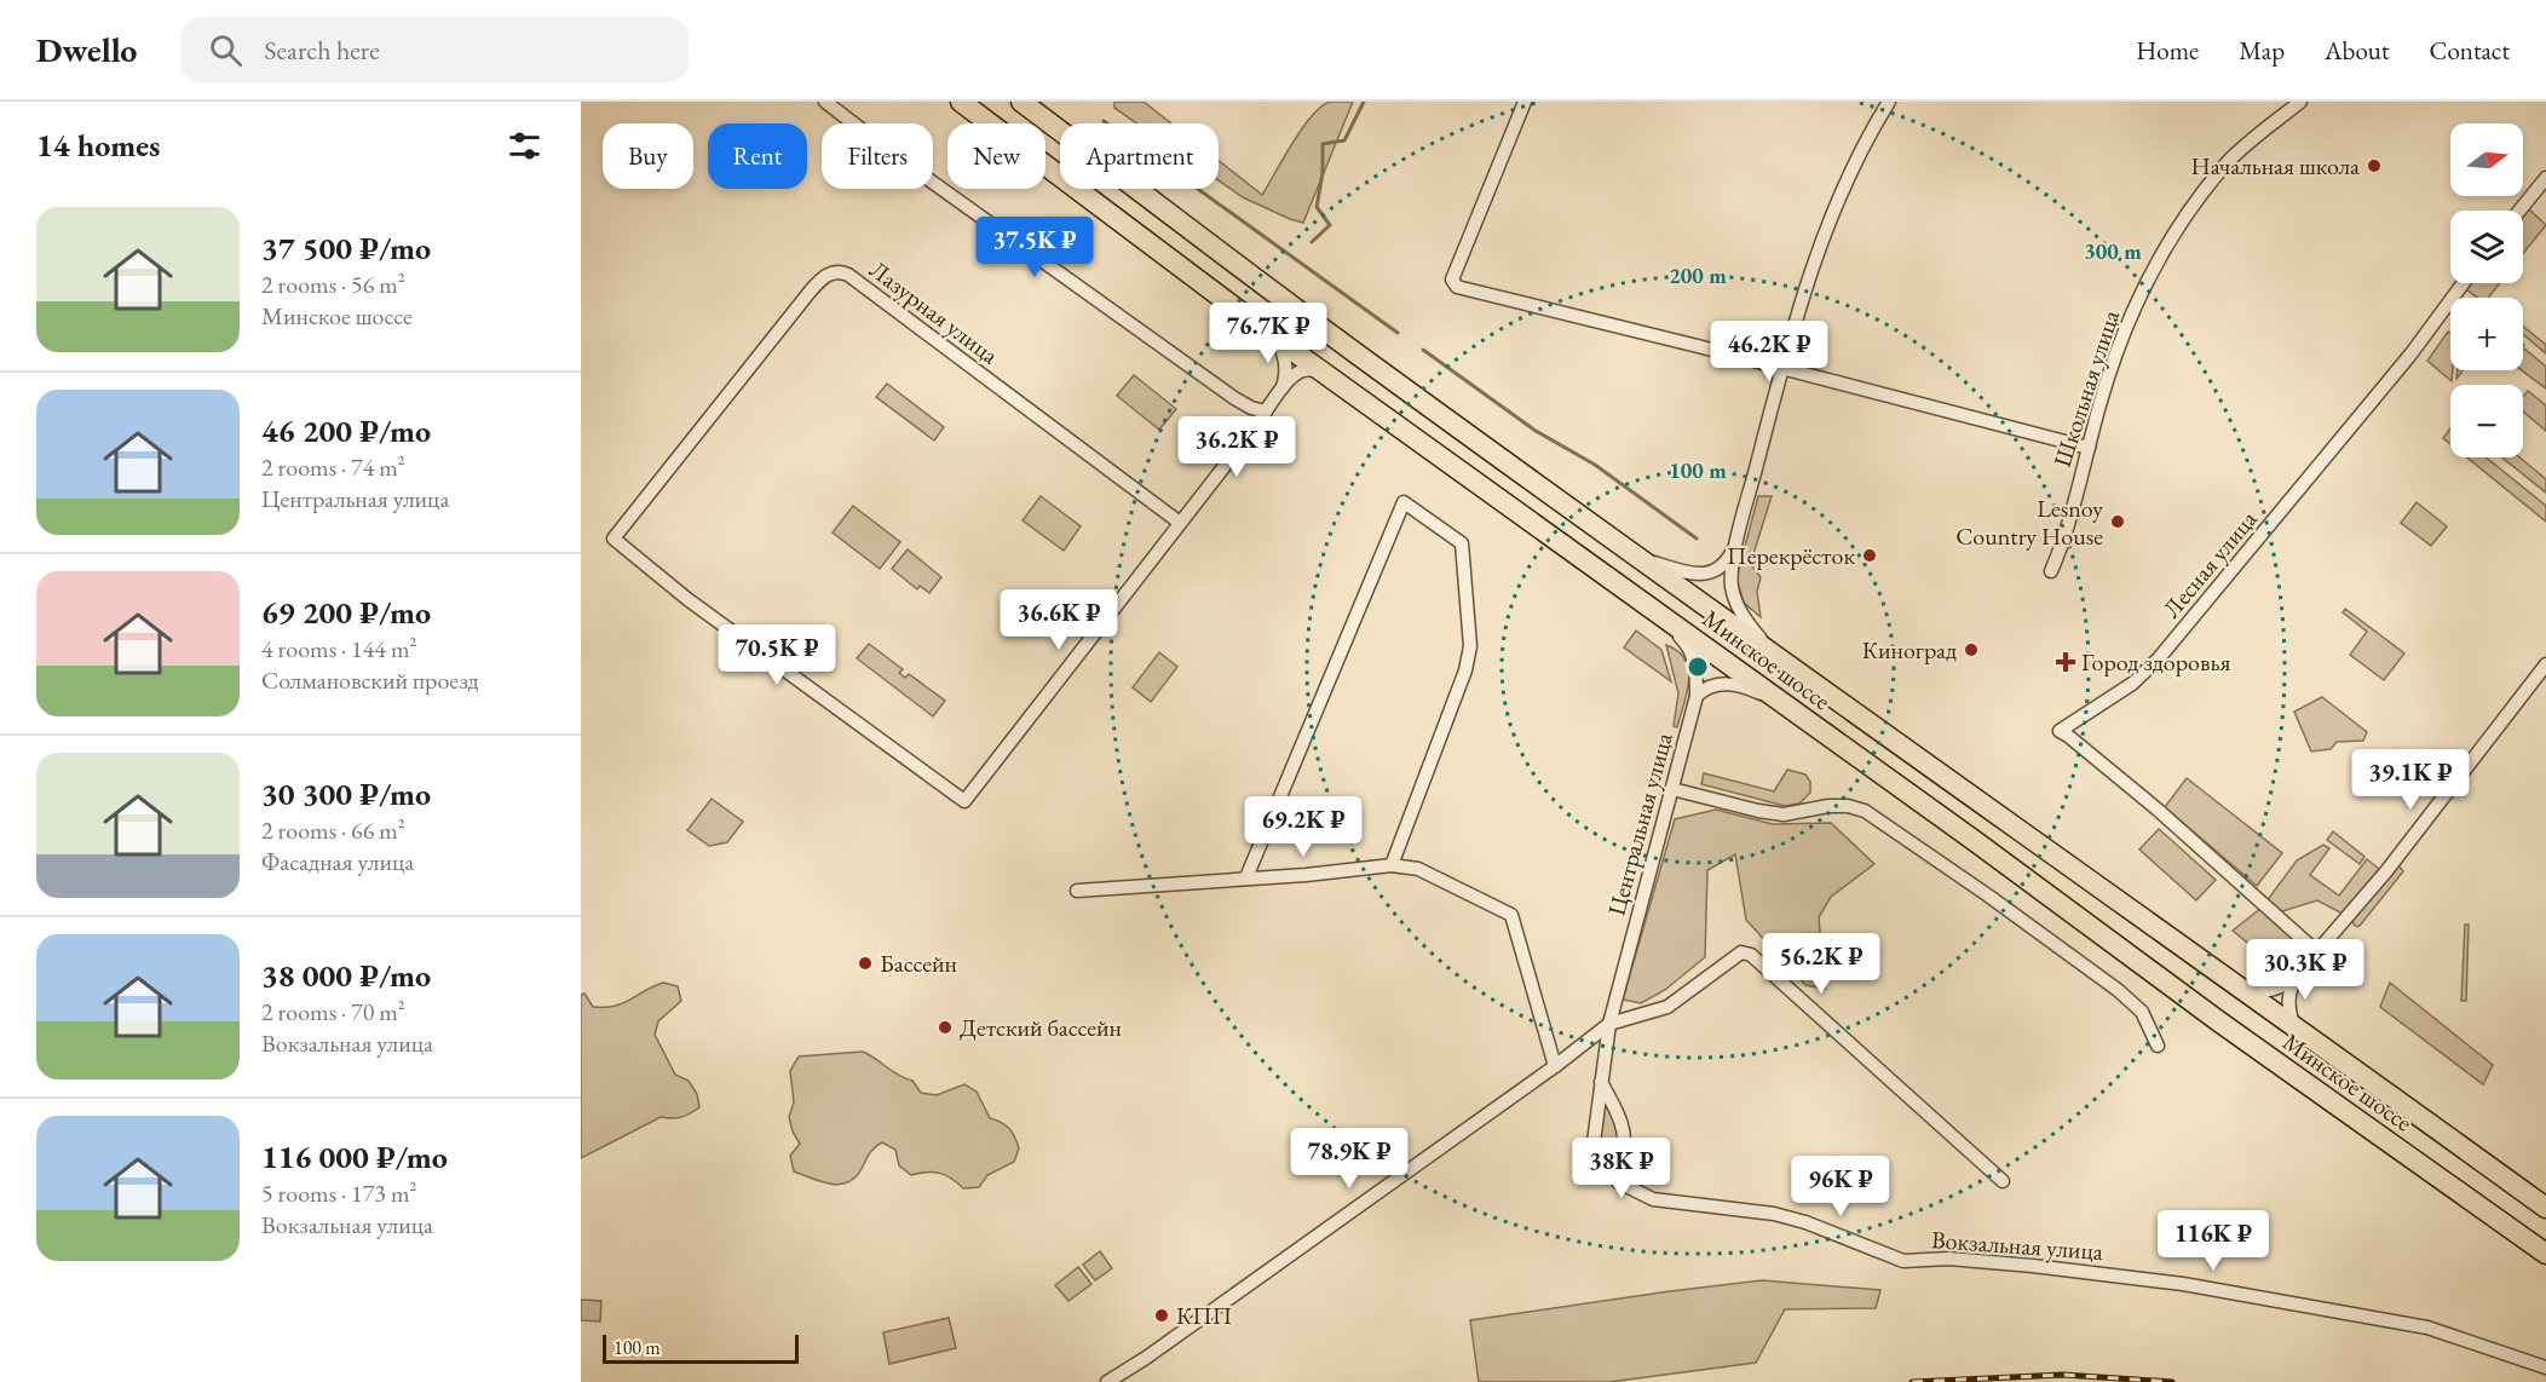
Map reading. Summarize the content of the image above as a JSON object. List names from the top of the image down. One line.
{"streets":{"highway":["Минское шоссе"],"street":["Лазурная улица","Школьная улица","Лесная улица","Центральная улица","Вокзальная улица"]},"crossings":[["Минское шоссе","Центральная улица"],["Центральная улица","Вокзальная улица"]],"places":{"other":["Начальная школа","Lesnoy Country House","Перекрёсток","Киноград","Бассейн","Детский бассейн","КПП"],"health":["Город здоровья"]},"scale_bar":"100 m","north":"right","page":{"header":"Dwello","search":"Search here","nav":["Home","Map","About","Contact"],"heading":"14 homes","map_buttons":["+","−"],"chip":["Buy","Rent","Filters","New","Apartment"],"list":[{"name":"37 500 ₽/mo","note":"2 rooms · 56 m² · Минское шоссе"},{"name":"46 200 ₽/mo","note":"2 rooms · 74 m² · Центральная улица"},{"name":"69 200 ₽/mo","note":"4 rooms · 144 m² · Солмановский проезд"},{"name":"30 300 ₽/mo","note":"2 rooms · 66 m² · Фасадная улица"},{"name":"38 000 ₽/mo","note":"2 rooms · 70 m² · Вокзальная улица"},{"name":"116 000 ₽/mo","note":"5 rooms · 173 m² · Вокзальная улица"}],"price":["37.5K ₽","76.7K ₽","46.2K ₽","36.2K ₽","36.6K ₽","70.5K ₽","39.1K ₽","69.2K ₽","56.2K ₽","30.3K ₽","78.9K ₽","38K ₽","96K ₽","116K ₽"],"scale":"100 m"},"rings":["300 m","200 m","100 m"]}
